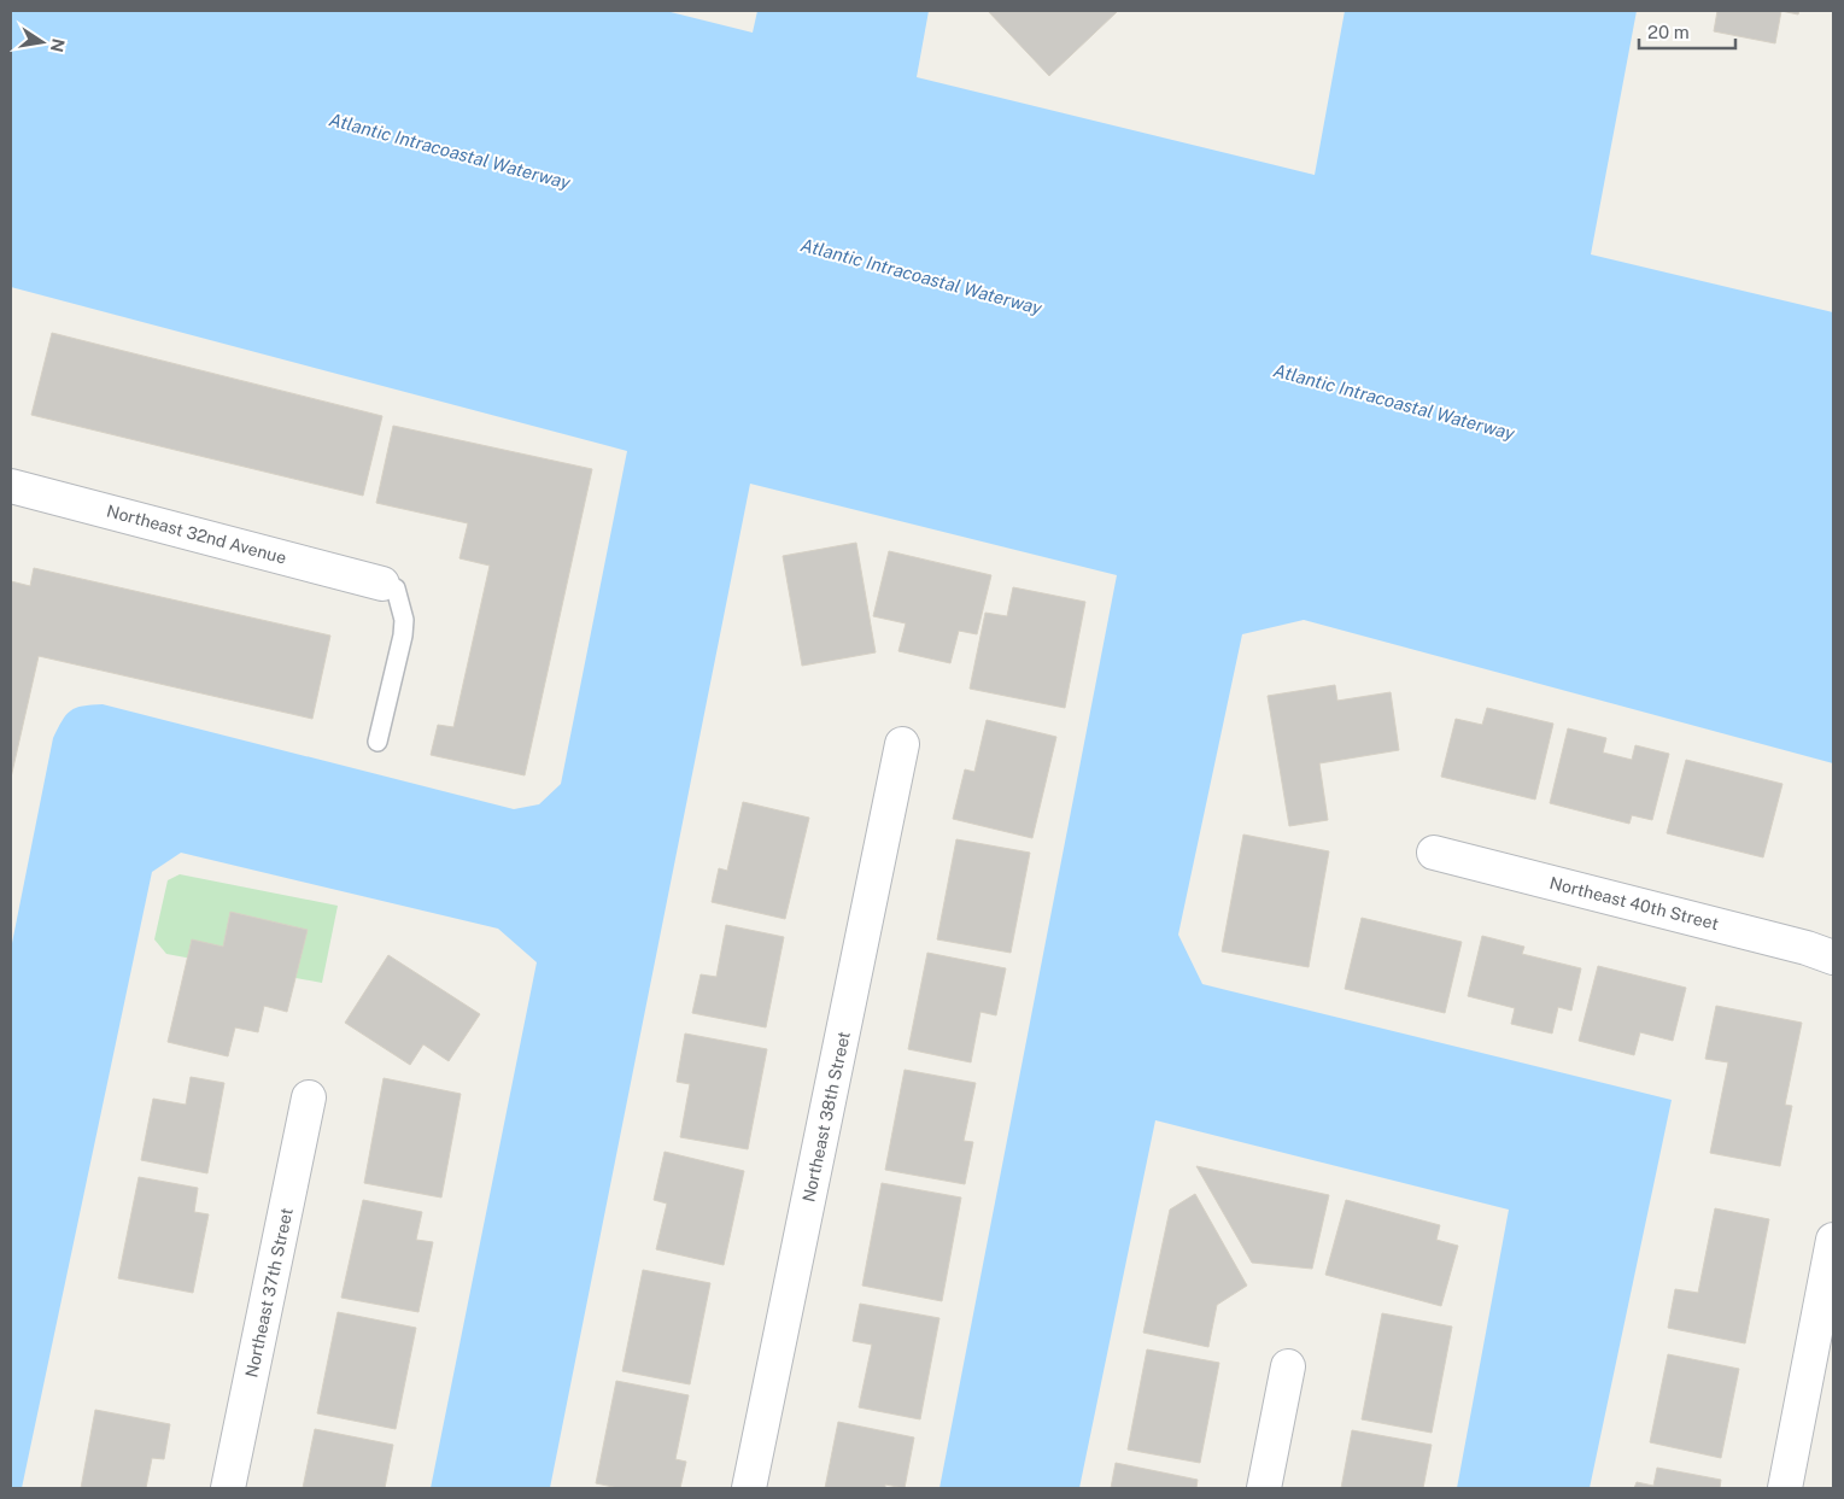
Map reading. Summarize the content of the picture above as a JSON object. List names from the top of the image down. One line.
{"streets":{"street":["Northeast 32nd Avenue","Northeast 40th Street","Northeast 38th Street","Northeast 37th Street"]},"water":["Atlantic Intracoastal Waterway"],"scale_bar":"20 m","north":"right"}
